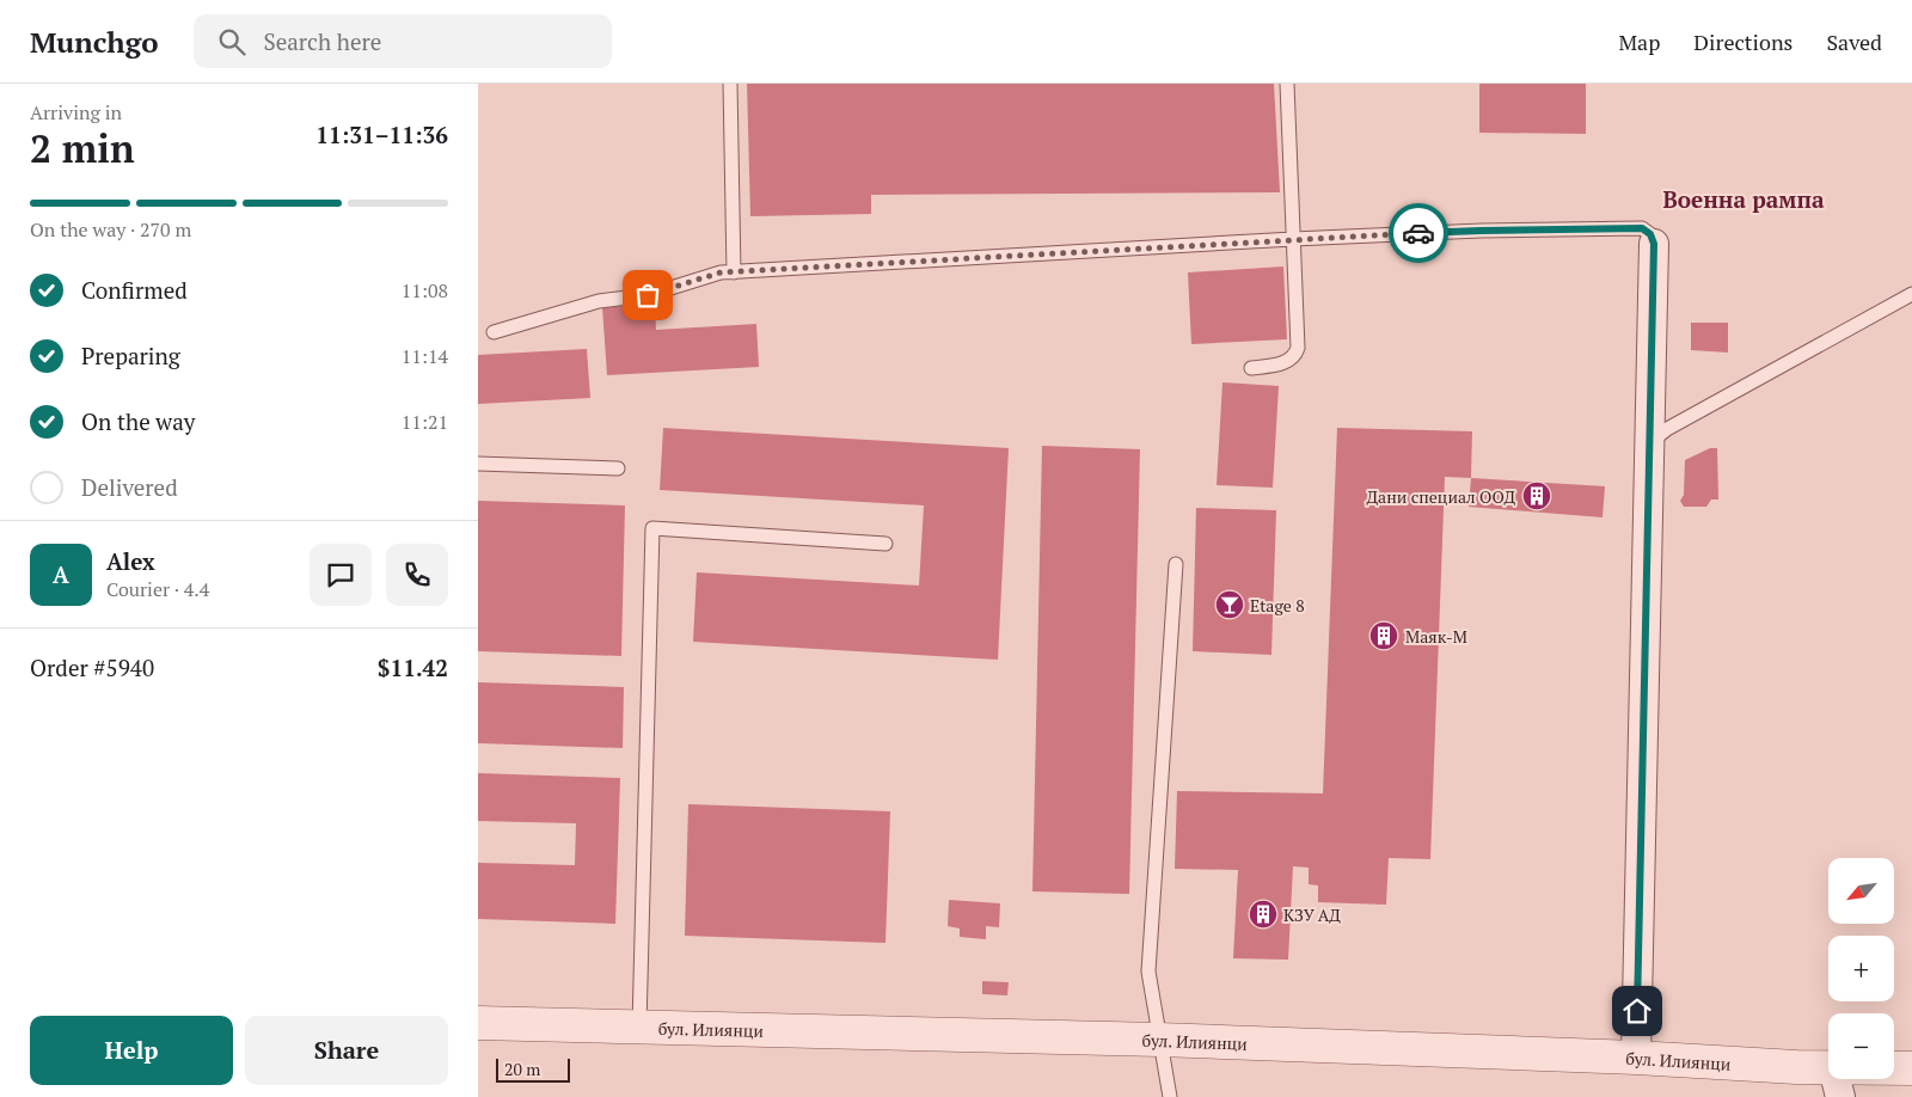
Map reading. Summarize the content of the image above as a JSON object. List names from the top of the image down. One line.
{"streets":{"street":["бул. Илиянци"]},"districts":["Военна рампа"],"places":{"building":["Дани специал ООД","Маяк-М","КЗУ АД"],"bar":["Etage 8"]},"scale_bar":"20 m","north":"bottom left","page":{"header":"Munchgo","search":"Search here","nav":["Map","Directions","Saved"],"heading":["2 min","Arriving in","11:31–11:36"],"panel":["Alex","Courier · 4.4","Order #5940","$11.42"],"bar":"On the way · 270 m","list":[["Confirmed","11:08"],["Preparing","11:14"],["On the way","11:21"],"Delivered"],"round":"A","map_buttons":["+","−"],"buttons":["Help","Share"],"scale":"20 m"}}
